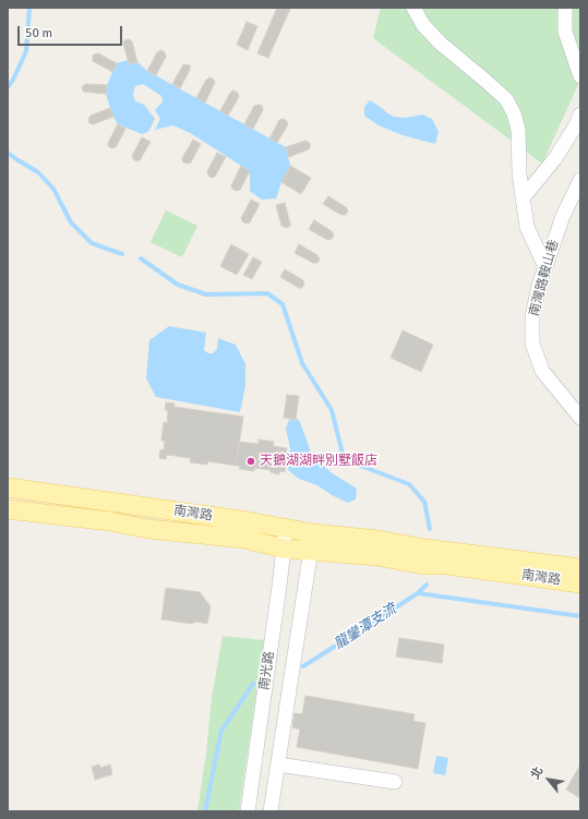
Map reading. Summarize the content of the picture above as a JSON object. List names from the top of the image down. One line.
{"streets":{"main road":["南灣路"],"street":["南灣路鞍山巷","南光路"]},"crossings":[["南灣路","南光路"]],"water":["龍鑾潭支流"],"places":["天鵝湖湖畔別墅飯店"],"scale_bar":"50 m","north":"top left"}
